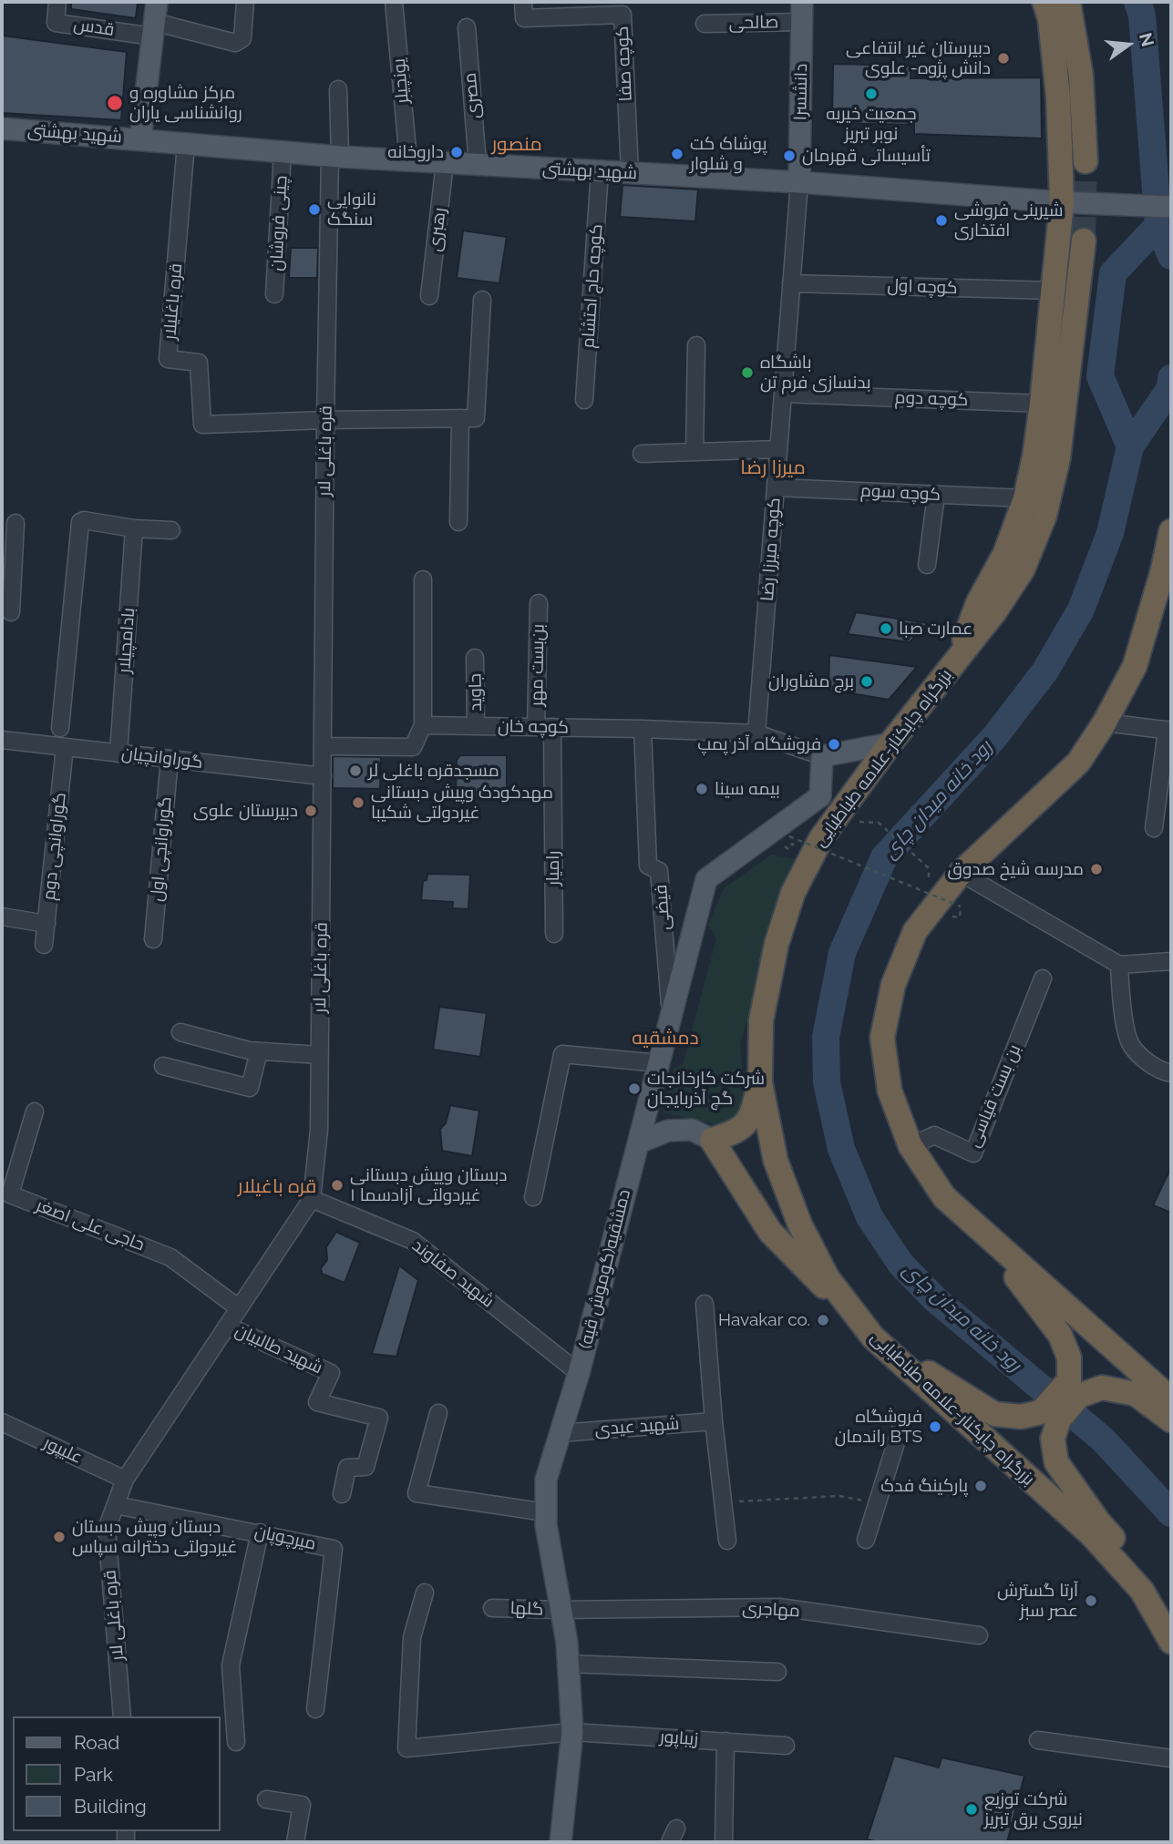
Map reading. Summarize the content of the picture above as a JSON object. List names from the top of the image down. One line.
{"streets":{"highway":["بزرگراه چایکنار-علامه طباطبایی"],"main road":["دانشسرا","شهید بهشتى","دمشقیه(گوموش قیه)"],"street":["صالحی","قدس","کوچه صفا","یونچیلر","مصری","چینی فروشان","رهبری","کوچه حاج احتشام","کوچه اول","قره باغلیلار","کوچه دوم","قره باغلی لار","کوچه سوم","کوچه میرزا رضا","بادامچیلار","بن‌بست مهر","جاوید","کوچه خان","گوراوانچیان","گوراوانچی دوم","گوراوانچی اول","رامیار","فیضی","بن بست قیاسی","حاجی علی اصغر","شهید صفاوند","شهید طالبیان","شهید عیدی","علیپور","میرچوپان","گلها","مهاجری","زیباپور"]},"crossings":[["صالحی","دانشسرا"],["کوچه صفا","شهید بهشتى"],["یونچیلر","شهید بهشتى"],["دانشسرا","شهید بهشتى"],["دانشسرا","کوچه میرزا رضا"],["مصری","شهید بهشتى"],["شهید بهشتى","چینی فروشان"],["شهید بهشتى","رهبری"],["شهید بهشتى","کوچه حاج احتشام"],["شهید بهشتى","قره باغلیلار"],["شهید بهشتى","قره باغلی لار"],["شهید بهشتى","کوچه میرزا رضا"],["کوچه اول","کوچه میرزا رضا"],["قره باغلیلار","قره باغلی لار"],["کوچه دوم","کوچه میرزا رضا"],["قره باغلی لار","گوراوانچیان"],["قره باغلی لار","حاجی علی اصغر"],["قره باغلی لار","شهید صفاوند"],["قره باغلی لار","شهید طالبیان"],["قره باغلی لار","علیپور"],["قره باغلی لار","میرچوپان"],["کوچه سوم","کوچه میرزا رضا"],["کوچه میرزا رضا","کوچه خان"],["بادامچیلار","گوراوانچیان"],["بن‌بست مهر","کوچه خان"],["بن‌بست مهر","رامیار"],["جاوید","کوچه خان"],["کوچه خان","رامیار"],["کوچه خان","فیضی"],["گوراوانچیان","گوراوانچی دوم"],["گوراوانچیان","گوراوانچی اول"],["فیضی","دمشقیه(گوموش قیه)"],["دمشقیه(گوموش قیه)","شهید صفاوند"],["دمشقیه(گوموش قیه)","شهید عیدی"],["دمشقیه(گوموش قیه)","گلها"],["دمشقیه(گوموش قیه)","مهاجری"],["دمشقیه(گوموش قیه)","زیباپور"],["گلها","مهاجری"]],"districts":["منصور","میرزا رضا","دمشقیه","قره باغیلار"],"water":["رود خانه میدان چای"],"places":["دبیرستان غیر انتفاعی دانش پژوه- علوی","جمعیت خیریه نوبر تبریز","مرکز مشاوره و روانشناسی یاران","داروخانه","پوشاک کت و شلوار","تأسیساتی قهرمان","نانوایی سنگک","شیرینی فروشی افتخاری","باشگاه بدنسازی فرم تن","عمارت صبا","برج مشاوران","فروشگاه آذر پمپ","مسجدقره باغلی لر","بیمه سینا","مهدکودک وپیش دبستانی غیردولتی شکیبا","دبیرستان علوی","مدرسه شیخ صدوق","شرکت کارخانجات گچ آذربایجان","دبستان وپیش دبستانی غیردولتی آزادسما ۱","Havakar co.","فروشگاه راندمان BTS","پارکینگ فدک","دبستان وپیش دبستان غیردولتی دخترانه سپاس","آرتا گسترش عصر سبز","شرکت توزیع نیروی برق تبریز"],"legend":["Road","Park","Building"],"north":"right"}
